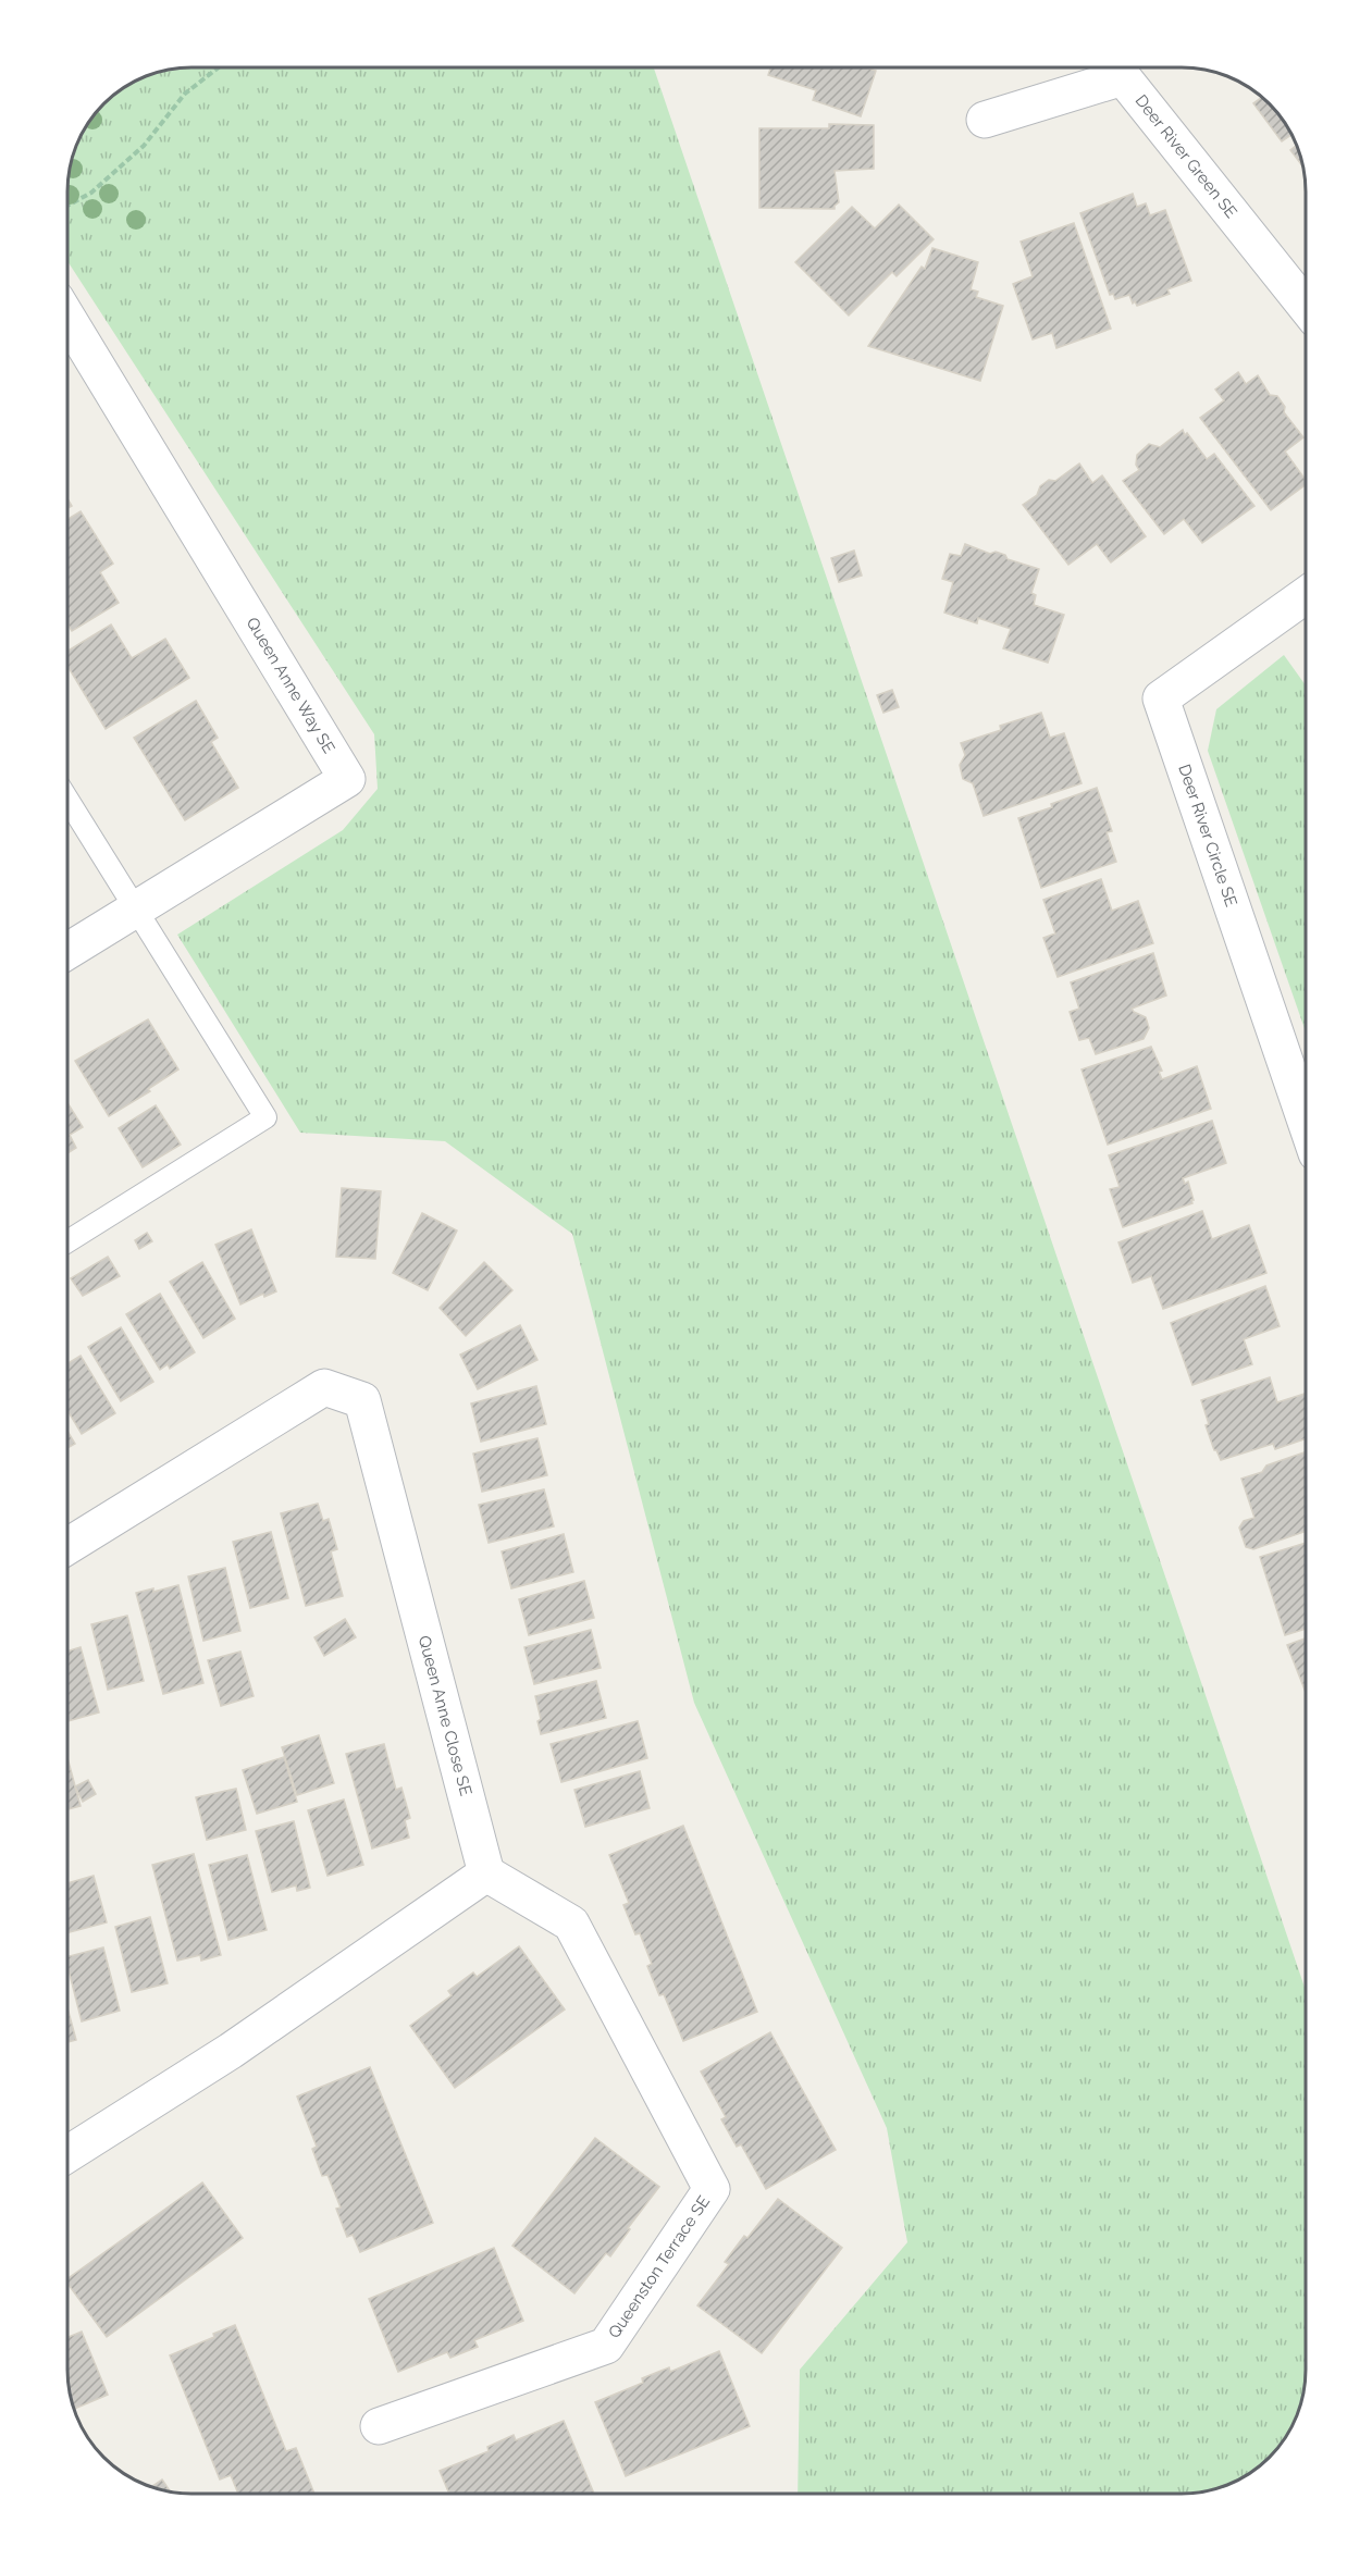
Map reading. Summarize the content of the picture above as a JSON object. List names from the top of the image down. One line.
{"streets":{"street":["Deer River Green SE","Queen Anne Way SE","Deer River Circle SE","Queen Anne Close SE","Queenston Terrace SE"]},"crossings":[["Queen Anne Close SE","Queenston Terrace SE"]]}
